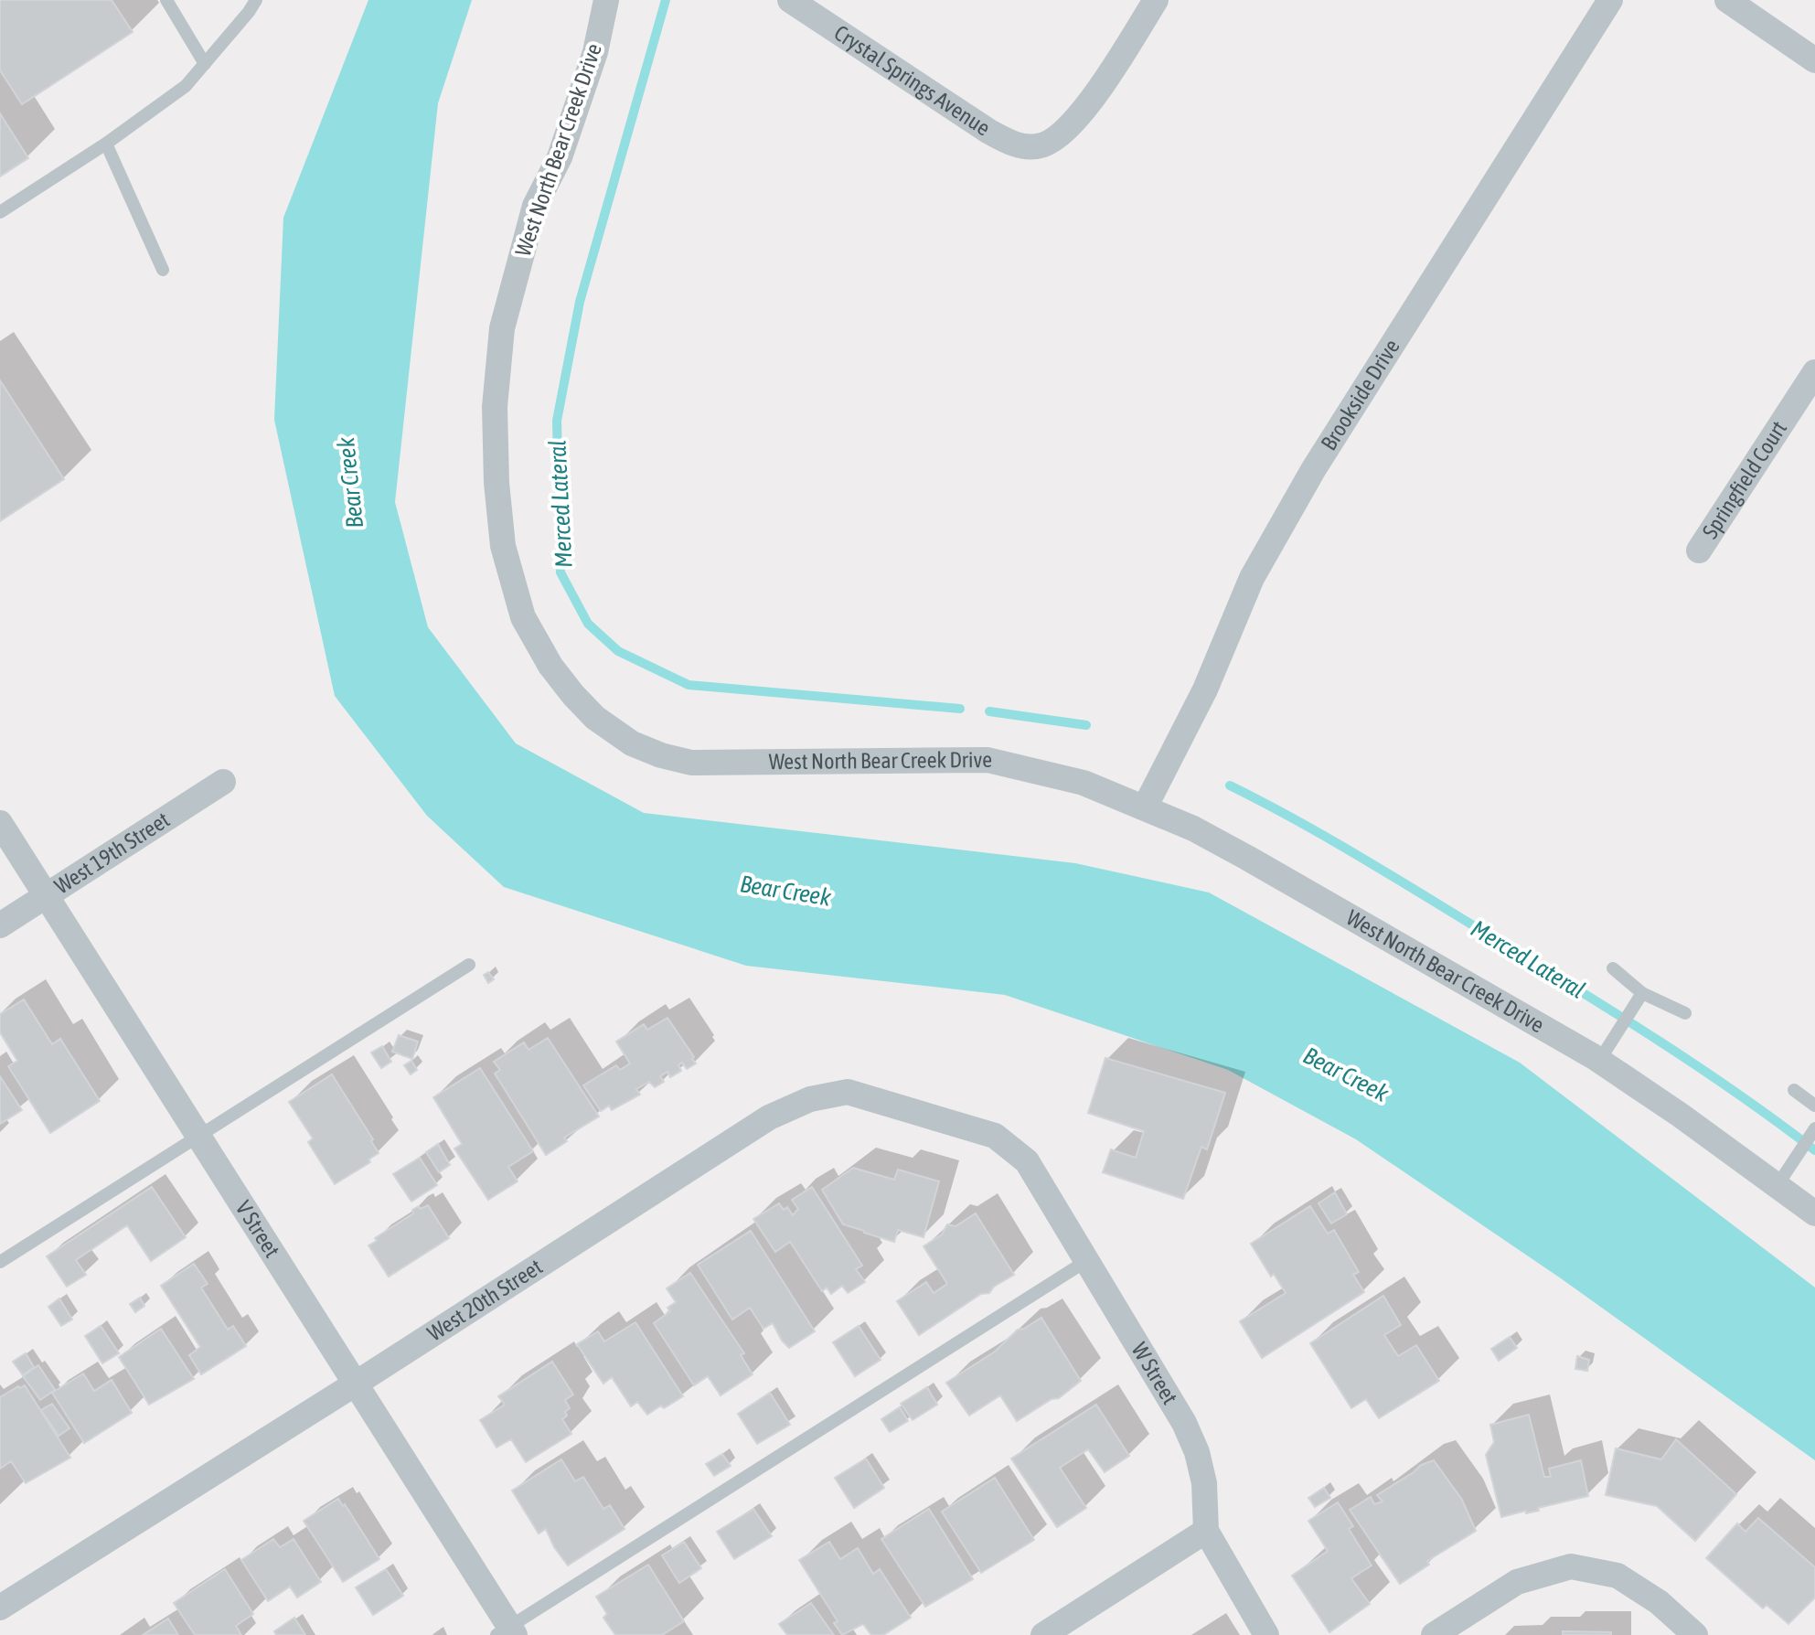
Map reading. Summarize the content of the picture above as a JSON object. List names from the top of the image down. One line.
{"streets":{"street":["Crystal Springs Avenue","West North Bear Creek Drive","Brookside Drive","Springfield Court","West 19th Street","V Street","West 20th Street","W Street"]},"crossings":[["West North Bear Creek Drive","Brookside Drive"],["West 19th Street","V Street"],["V Street","West 20th Street"],["West 20th Street","W Street"]],"water":["Bear Creek","Merced Lateral"]}
